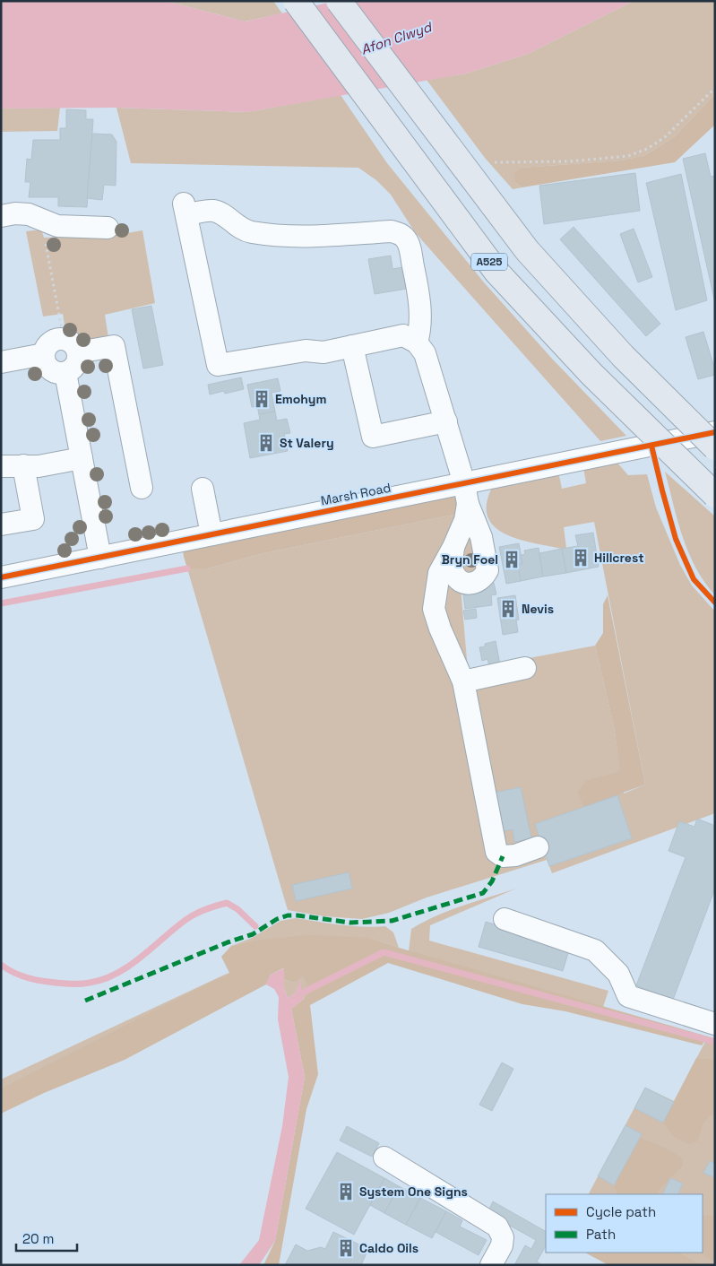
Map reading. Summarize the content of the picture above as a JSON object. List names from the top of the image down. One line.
{"streets":{"main road":["A525"],"street":["Marsh Road"]},"water":["Afon Clwyd"],"places":{"building":["Emohym","St Valery","Hillcrest","Bryn Foel","Nevis","System One Signs","Caldo Oils"]},"legend":["Cycle path","Path"],"scale_bar":"20 m"}
